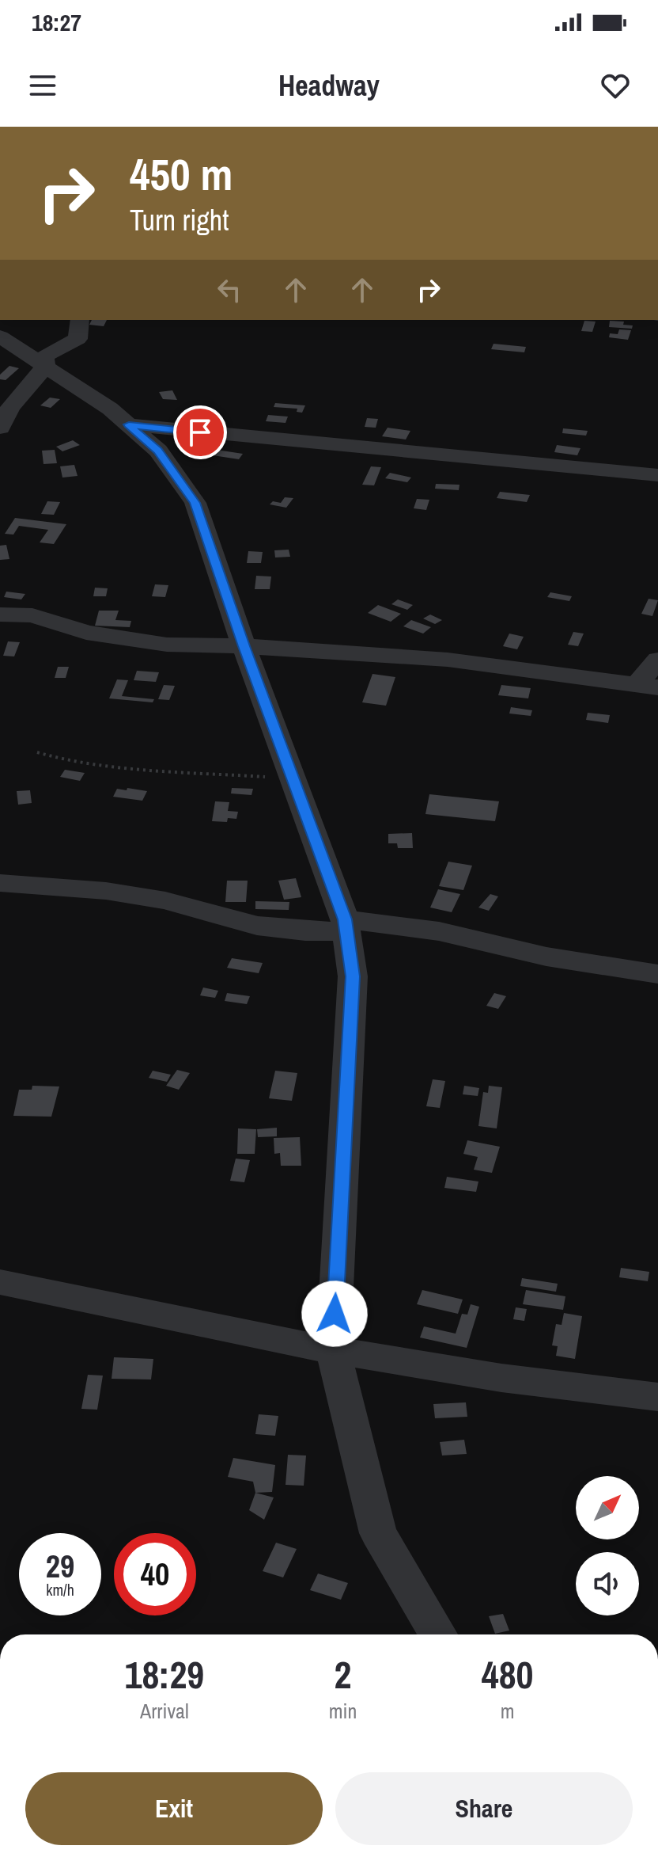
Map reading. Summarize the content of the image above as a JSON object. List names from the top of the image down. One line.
{"north":"top right","page":{"status":"18:27","header":"Headway","turn":["450 m","Turn right"],"speed":"29 km/h","limit":"40","eta":["18:29","Arrival","2","min","480","m"],"buttons":["Exit","Share"]}}
